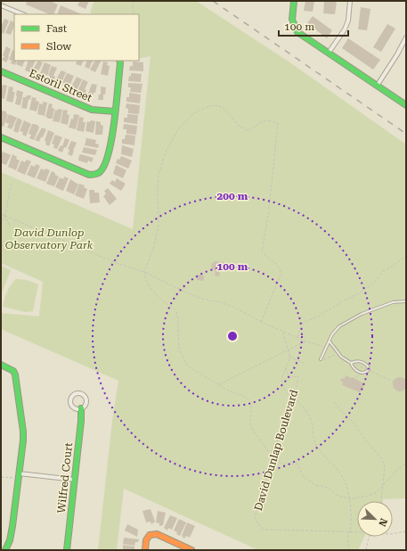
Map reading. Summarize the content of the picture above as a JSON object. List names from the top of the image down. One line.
{"streets":{"street":["Estoril Street","Wilfred Court"],"path":["David Dunlap Boulevard"]},"parks":["David Dunlop Observatory Park"],"legend":["Fast","Slow"],"scale_bar":"100 m","north":"bottom right","rings":["200 m","100 m"]}
